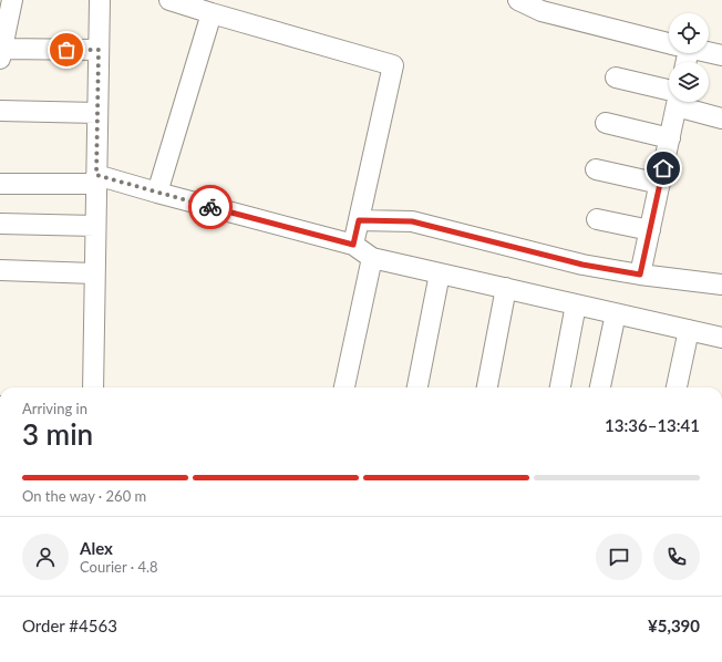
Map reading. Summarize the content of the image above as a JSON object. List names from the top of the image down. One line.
{"page":{"heading":["3 min","Arriving in","13:36–13:41"],"panel":["Alex","Courier · 4.8","Order #4563","¥5,390"],"bar":"On the way · 260 m"}}
